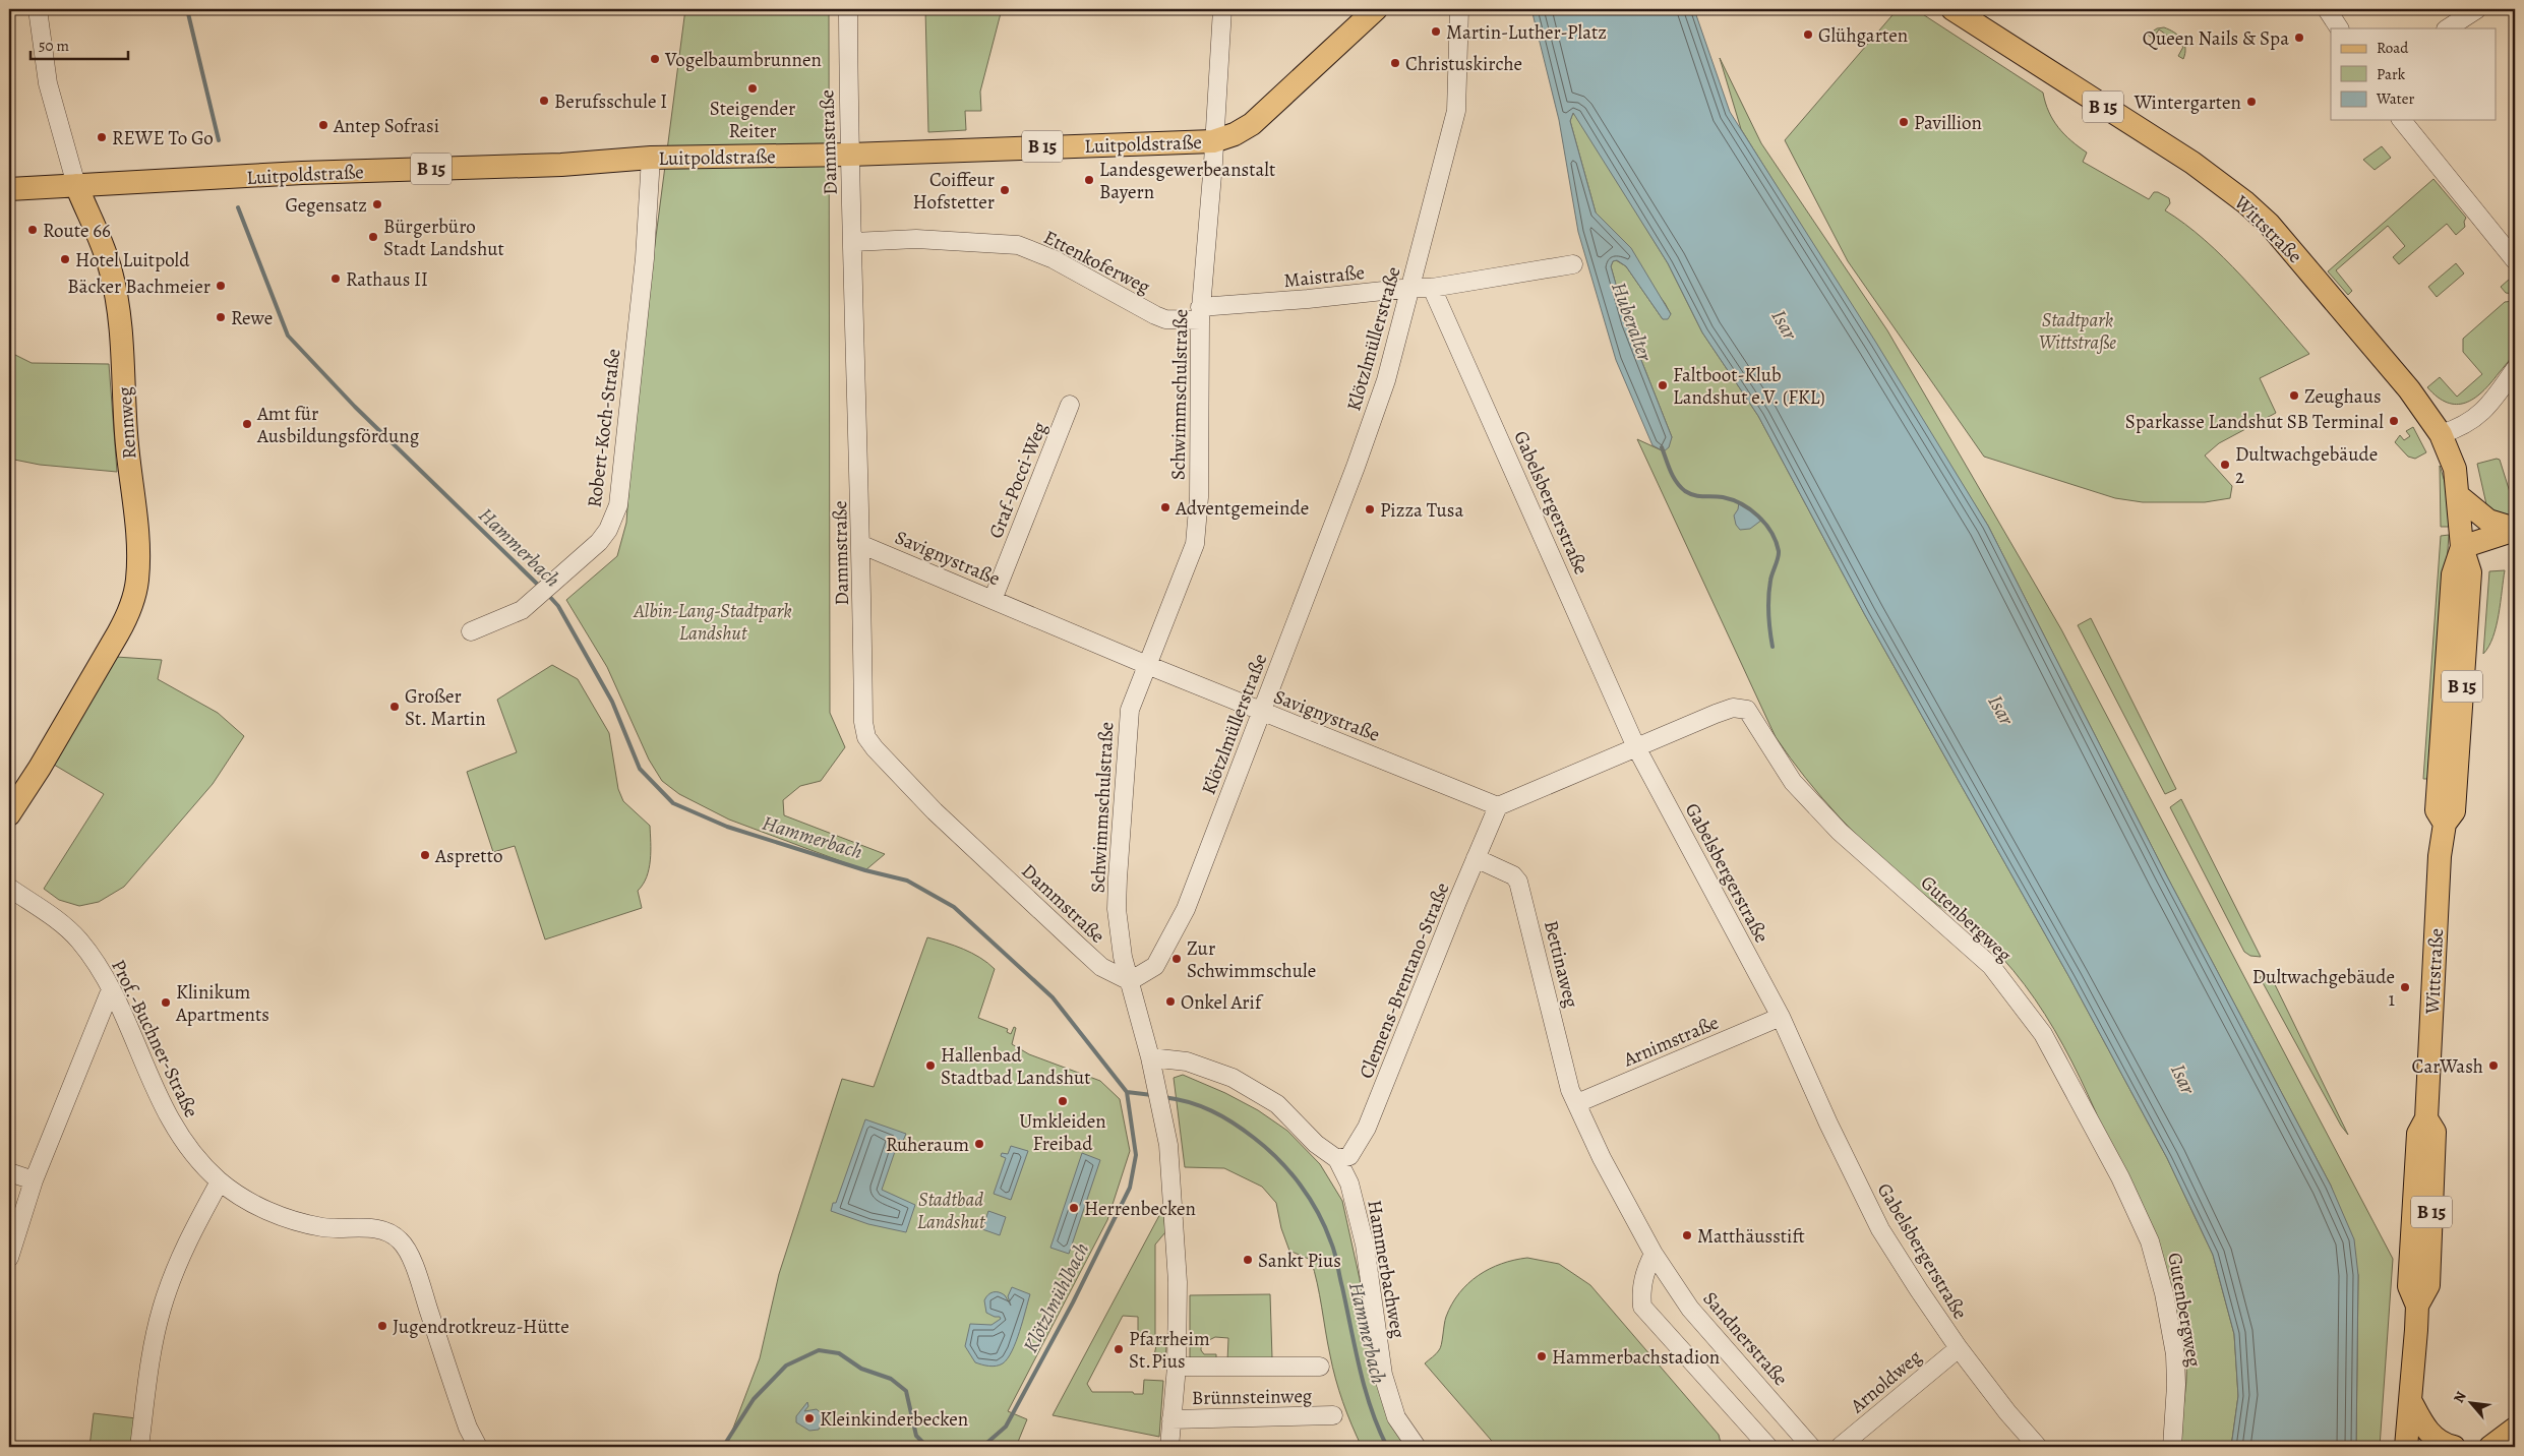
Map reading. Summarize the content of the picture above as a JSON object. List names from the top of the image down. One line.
{"streets":{"main road":["B 15","Luitpoldstraße","Wittstraße","Rennweg"],"street":["Dammstraße","Ettenkoferweg","Maistraße","Klötzlmüllerstraße","Schwimmschulstraße","Robert-Koch-Straße","Graf-Pocci-Weg","Gabelsbergerstraße","Savignystraße","Gutenbergweg","Bettinaweg","Clemens-Brentano-Straße","Prof.-Buchner-Straße","Arnimstraße","Hammerbachweg","Sandnerstraße","Arnoldweg","Brünnsteinweg"]},"crossings":[["Dammstraße","Luitpoldstraße"],["Dammstraße","Ettenkoferweg"],["Dammstraße","Klötzlmüllerstraße"],["Dammstraße","Schwimmschulstraße"],["Dammstraße","Savignystraße"],["Luitpoldstraße","Schwimmschulstraße"],["Luitpoldstraße","Rennweg"],["Luitpoldstraße","Robert-Koch-Straße"],["Ettenkoferweg","Maistraße"],["Ettenkoferweg","Schwimmschulstraße"],["Maistraße","Klötzlmüllerstraße"],["Maistraße","Schwimmschulstraße"],["Maistraße","Gabelsbergerstraße"],["Klötzlmüllerstraße","Schwimmschulstraße"],["Klötzlmüllerstraße","Savignystraße"],["Schwimmschulstraße","Savignystraße"],["Graf-Pocci-Weg","Savignystraße"],["Gabelsbergerstraße","Gutenbergweg"],["Gabelsbergerstraße","Arnimstraße"],["Gabelsbergerstraße","Arnoldweg"],["Savignystraße","Clemens-Brentano-Straße"],["Bettinaweg","Clemens-Brentano-Straße"],["Bettinaweg","Arnimstraße"],["Bettinaweg","Sandnerstraße"],["Clemens-Brentano-Straße","Hammerbachweg"],["Arnimstraße","Sandnerstraße"]],"water":["Huberalter","Isar","Hammerbach","Klötzlmühlbach"],"parks":["Stadtpark Wittstraße","Albin-Lang-Stadtpark Landshut","Stadtbad Landshut"],"places":["Martin-Luther-Platz","Glühgarten","Queen Nails & Spa","Vogelbaumbrunnen","Christuskirche","Steigender Reiter","Berufsschule I","Wintergarten","Pavillion","Antep Sofrasi","REWE To Go","Landesgewerbeanstalt Bayern","Coiffeur Hofstetter","Gegensatz","Route 66","Bürgerbüro Stadt Landshut","Hotel Luitpold","Rathaus II","Bäcker Bachmeier","Rewe","Faltboot-Klub Landshut e.V. (FKL)","Zeughaus","Sparkasse Landshut SB Terminal","Amt für Ausbildungsfördung","Dultwachgebäude 2","Adventgemeinde","Pizza Tusa","Großer St. Martin","Aspretto","Zur Schwimmschule","Dultwachgebäude 1","Onkel Arif","Klinikum Apartments","Hallenbad Stadtbad Landshut","CarWash","Umkleiden Freibad","Ruheraum","Herrenbecken","Matthäusstift","Sankt Pius","Jugendrotkreuz-Hütte","Pfarrheim St.Pius","Hammerbachstadion","Kleinkinderbecken"],"legend":["Road","Park","Water"],"scale_bar":"50 m","north":"top left"}
